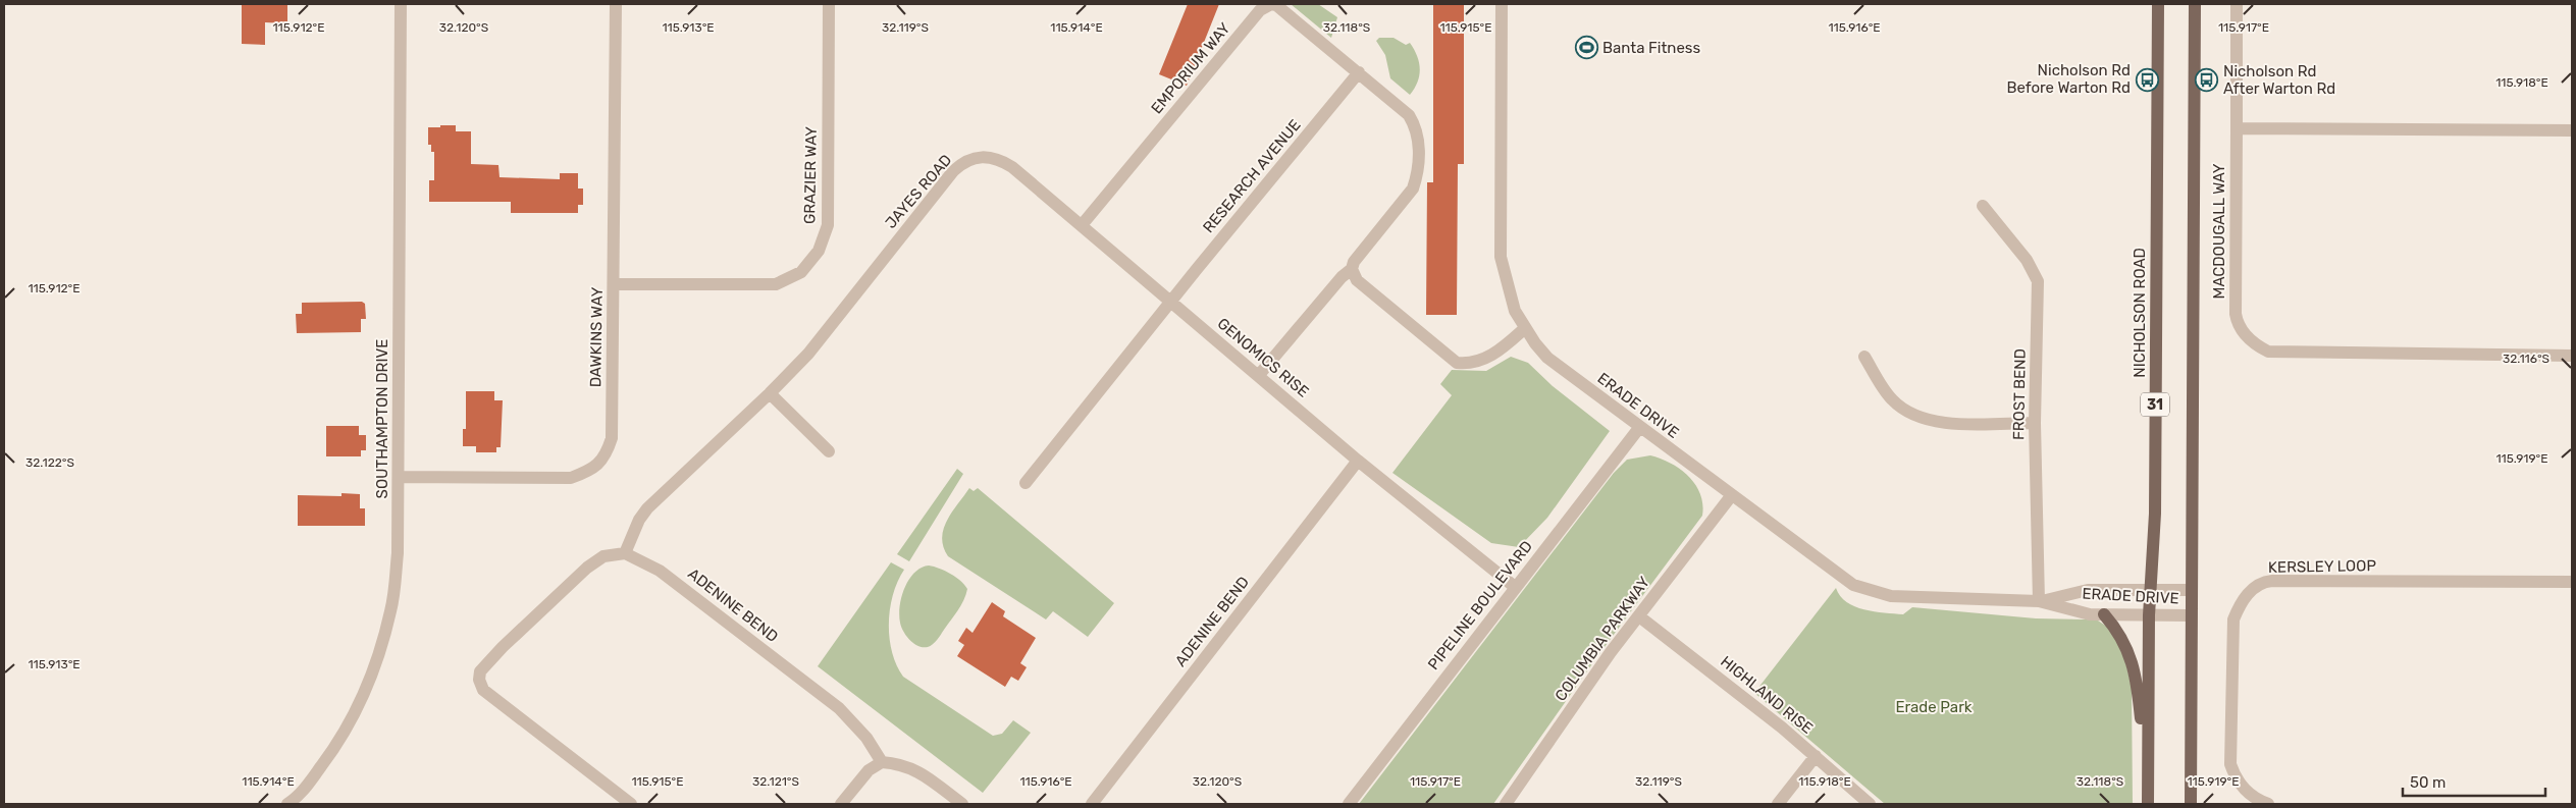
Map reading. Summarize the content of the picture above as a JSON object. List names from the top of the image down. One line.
{"streets":{"main road":["NICHOLSON ROAD","31"],"street":["EMPORIUM WAY","GRAZIER WAY","RESEARCH AVENUE","JAYES ROAD","MACDOUGALL WAY","DAWKINS WAY","GENOMICS RISE","FROST BEND","ERADE DRIVE","SOUTHAMPTON DRIVE","KERSLEY LOOP","ADENINE BEND","PIPELINE BOULEVARD","COLUMBIA PARKWAY","HIGHLAND RISE"]},"crossings":[["EMPORIUM WAY","RESEARCH AVENUE"],["EMPORIUM WAY","JAYES ROAD"],["EMPORIUM WAY","GENOMICS RISE"],["GRAZIER WAY","DAWKINS WAY"],["RESEARCH AVENUE","JAYES ROAD"],["RESEARCH AVENUE","GENOMICS RISE"],["JAYES ROAD","GENOMICS RISE"],["JAYES ROAD","ADENINE BEND"],["NICHOLSON ROAD","ERADE DRIVE"],["DAWKINS WAY","SOUTHAMPTON DRIVE"],["GENOMICS RISE","ADENINE BEND"],["GENOMICS RISE","PIPELINE BOULEVARD"],["FROST BEND","ERADE DRIVE"],["ERADE DRIVE","PIPELINE BOULEVARD"],["ERADE DRIVE","COLUMBIA PARKWAY"],["COLUMBIA PARKWAY","HIGHLAND RISE"]],"parks":["Erade Park"],"places":{"sports":["Banta Fitness"],"bus stop":["Nicholson Rd Before Warton Rd","Nicholson Rd After Warton Rd"]},"scale_bar":"50 m","coordinates":["115.912°E","115.913°E","115.914°E","115.915°E","115.916°E","115.917°E","32.119°S","32.120°S","32.118°S","115.918°E","32.116°S","115.919°E","32.122°S","32.121°S"]}
